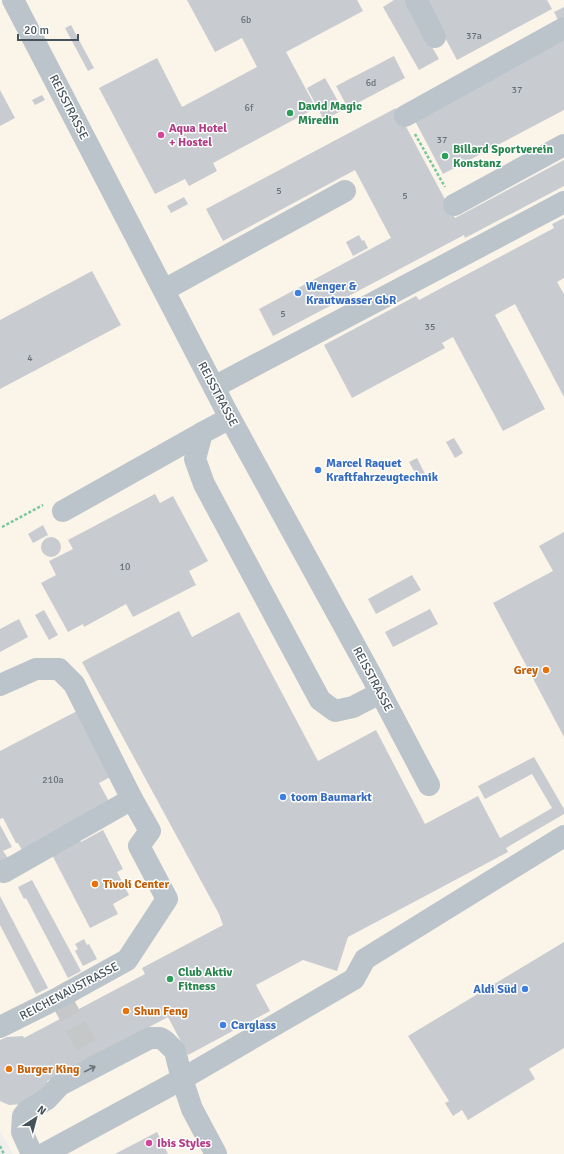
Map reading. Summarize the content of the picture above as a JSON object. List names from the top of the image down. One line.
{"streets":{"street":["REISSTRASSE","REICHENAUSTRASSE"]},"places":["David Magic Miredin","Aqua Hotel + Hostel","Billard Sportverein Konstanz","Wenger & Krautwasser GbR","Marcel Raquet Kraftfahrzeugtechnik","Grey","toom Baumarkt","Tivoli Center","Club Aktiv Fitness","Aldi Süd","Shun Feng","Carglass","Burger King","Ibis Styles"],"house_numbers":["6b","37a","6d","37","6f","37","5","5","5","35","4","10","210a"],"scale_bar":"20 m","north":"top right"}
